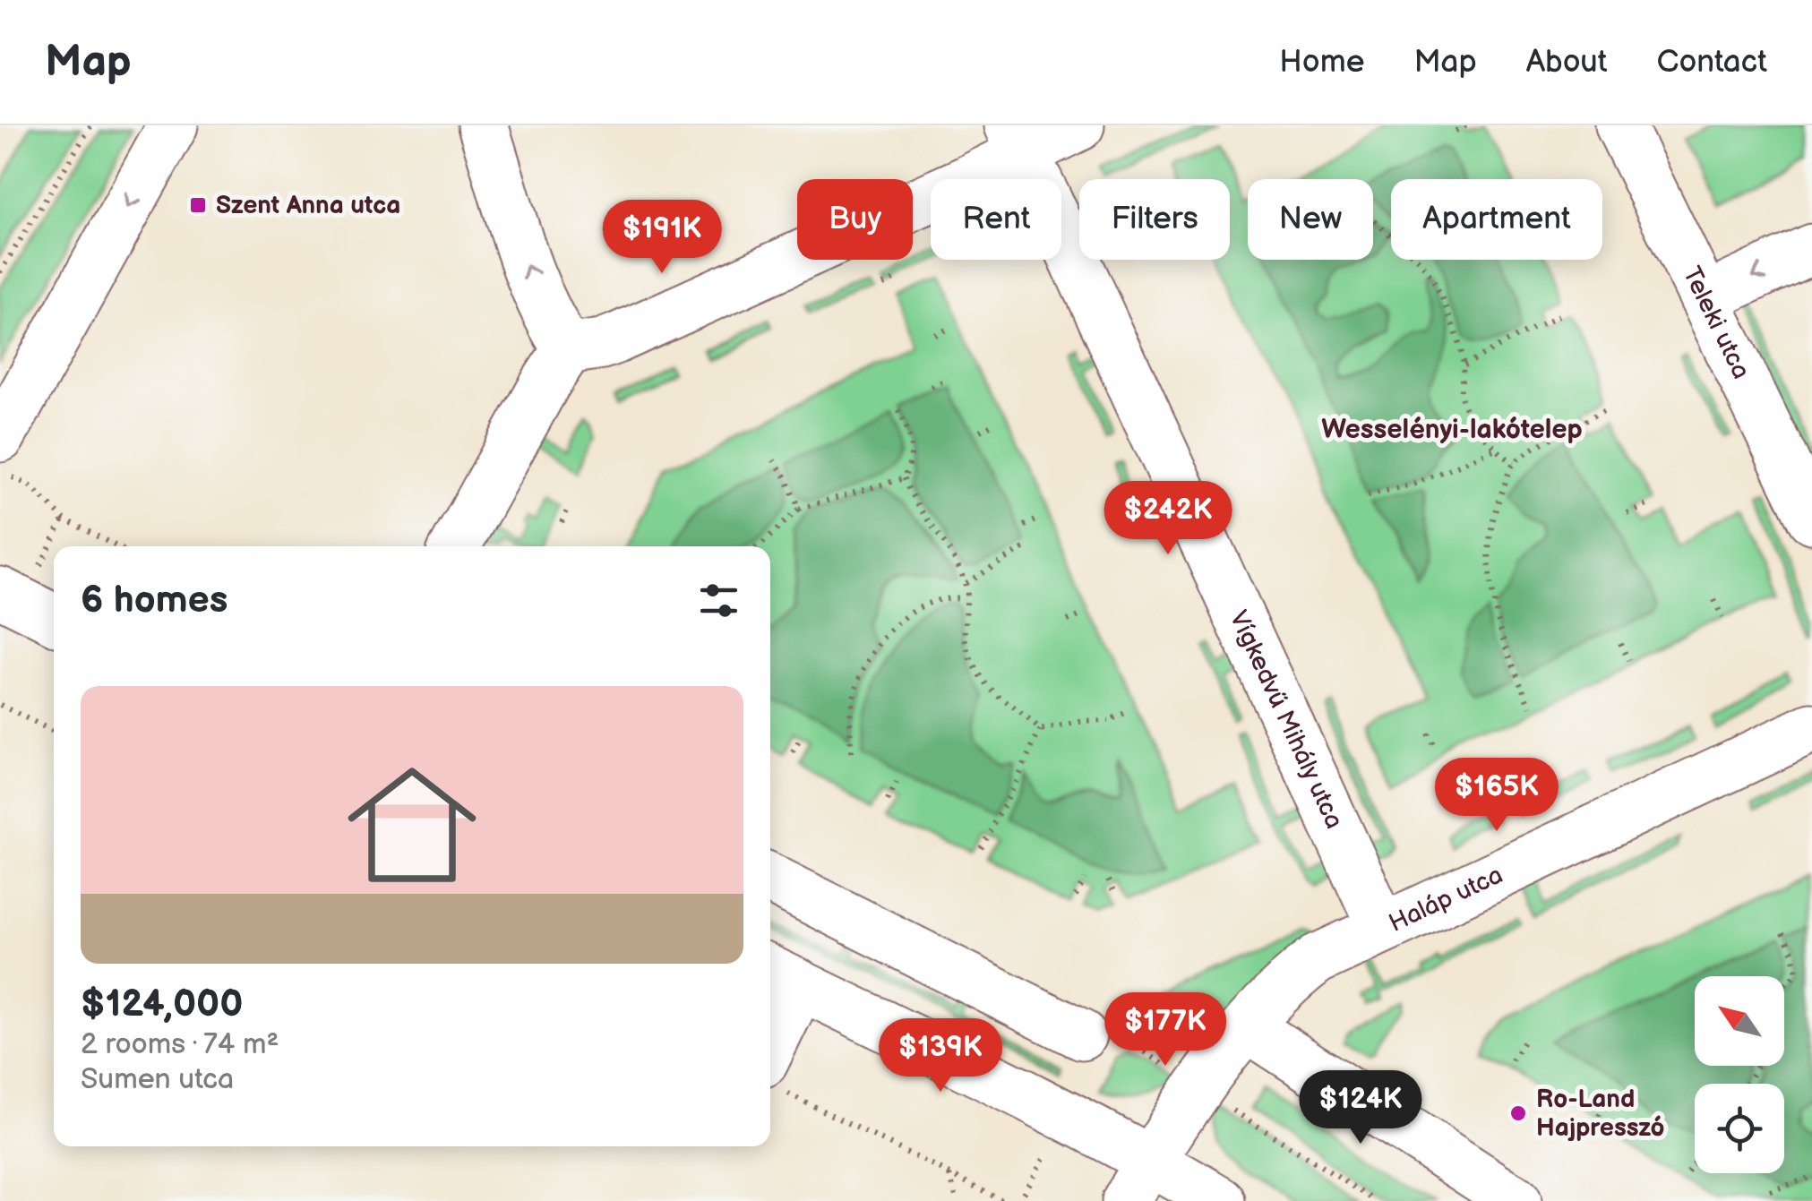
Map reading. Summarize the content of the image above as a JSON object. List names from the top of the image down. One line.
{"streets":{"street":["Teleki utca","Vígkedvű Mihály utca","Haláp utca"]},"crossings":[["Vígkedvű Mihály utca","Haláp utca"]],"districts":["Wesselényi-lakótelep"],"places":{"transit":["Szent Anna utca"],"other":["Ro-Land Hajpresszó"]},"north":"top left","page":{"header":"Map","nav":["Home","Map","About","Contact"],"chip":["Buy","Rent","Filters","New","Apartment"],"price":["$191K","$242K","$165K","$177K","$139K","$124K"],"heading":"6 homes","list":[{"name":"$124,000","note":"2 rooms · 74 m² · Sumen utca"}]}}
